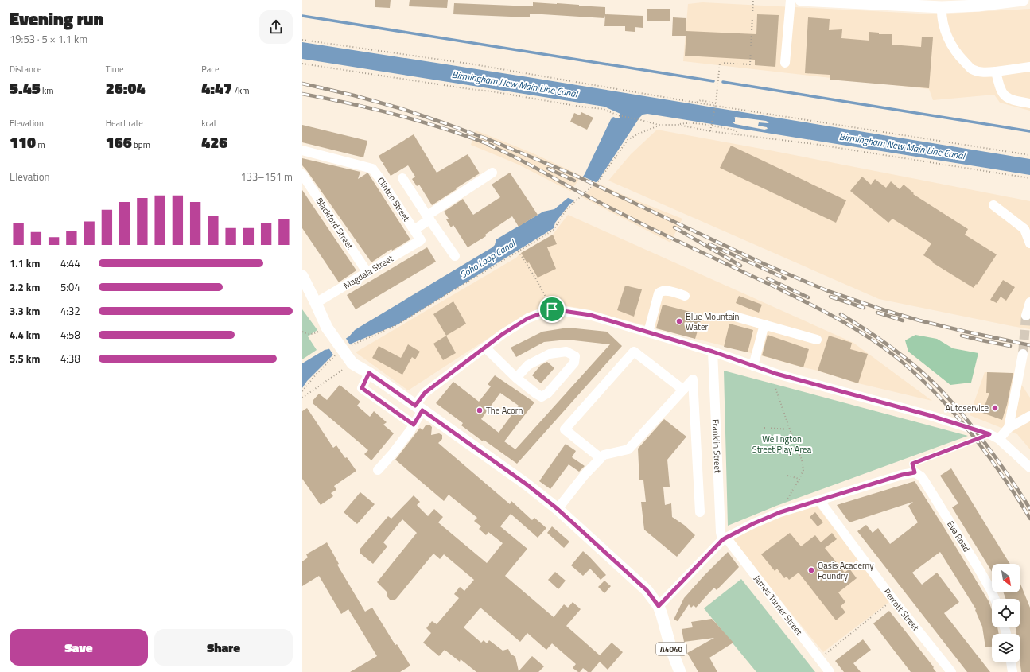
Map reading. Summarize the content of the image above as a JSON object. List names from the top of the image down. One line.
{"streets":{"main road":["A4040"],"street":["Clinton Street","Blackford Street","Magdala Street","Franklin Street","Eva Road","James Turner Street","Perrott Street"]},"crossings":[["Clinton Street","Magdala Street"],["Blackford Street","Magdala Street"],["Magdala Street","A4040"],["Franklin Street","James Turner Street"]],"water":["Birmingham New Main Line Canal","Soho Loop Canal"],"parks":["Wellington Street Play Area"],"places":["Blue Mountain Water","Autoservice","The Acorn","Oasis Academy Foundry"],"north":"bottom right","page":{"heading":["Evening run","19:53 · 5 × 1.1 km"],"stats":[["Distance","5.45 km"],["Time","26:04"],["Pace","4:47 /km"],["Elevation","110 m"],["Heart rate","166 bpm"],["kcal","426"]],"chart":["Elevation","133–151 m"],"list":[{"name":"1.1 km","note":"4:44"},{"name":"2.2 km","note":"5:04"},{"name":"3.3 km","note":"4:32"},{"name":"4.4 km","note":"4:58"},{"name":"5.5 km","note":"4:38"}],"buttons":["Save","Share"]}}
